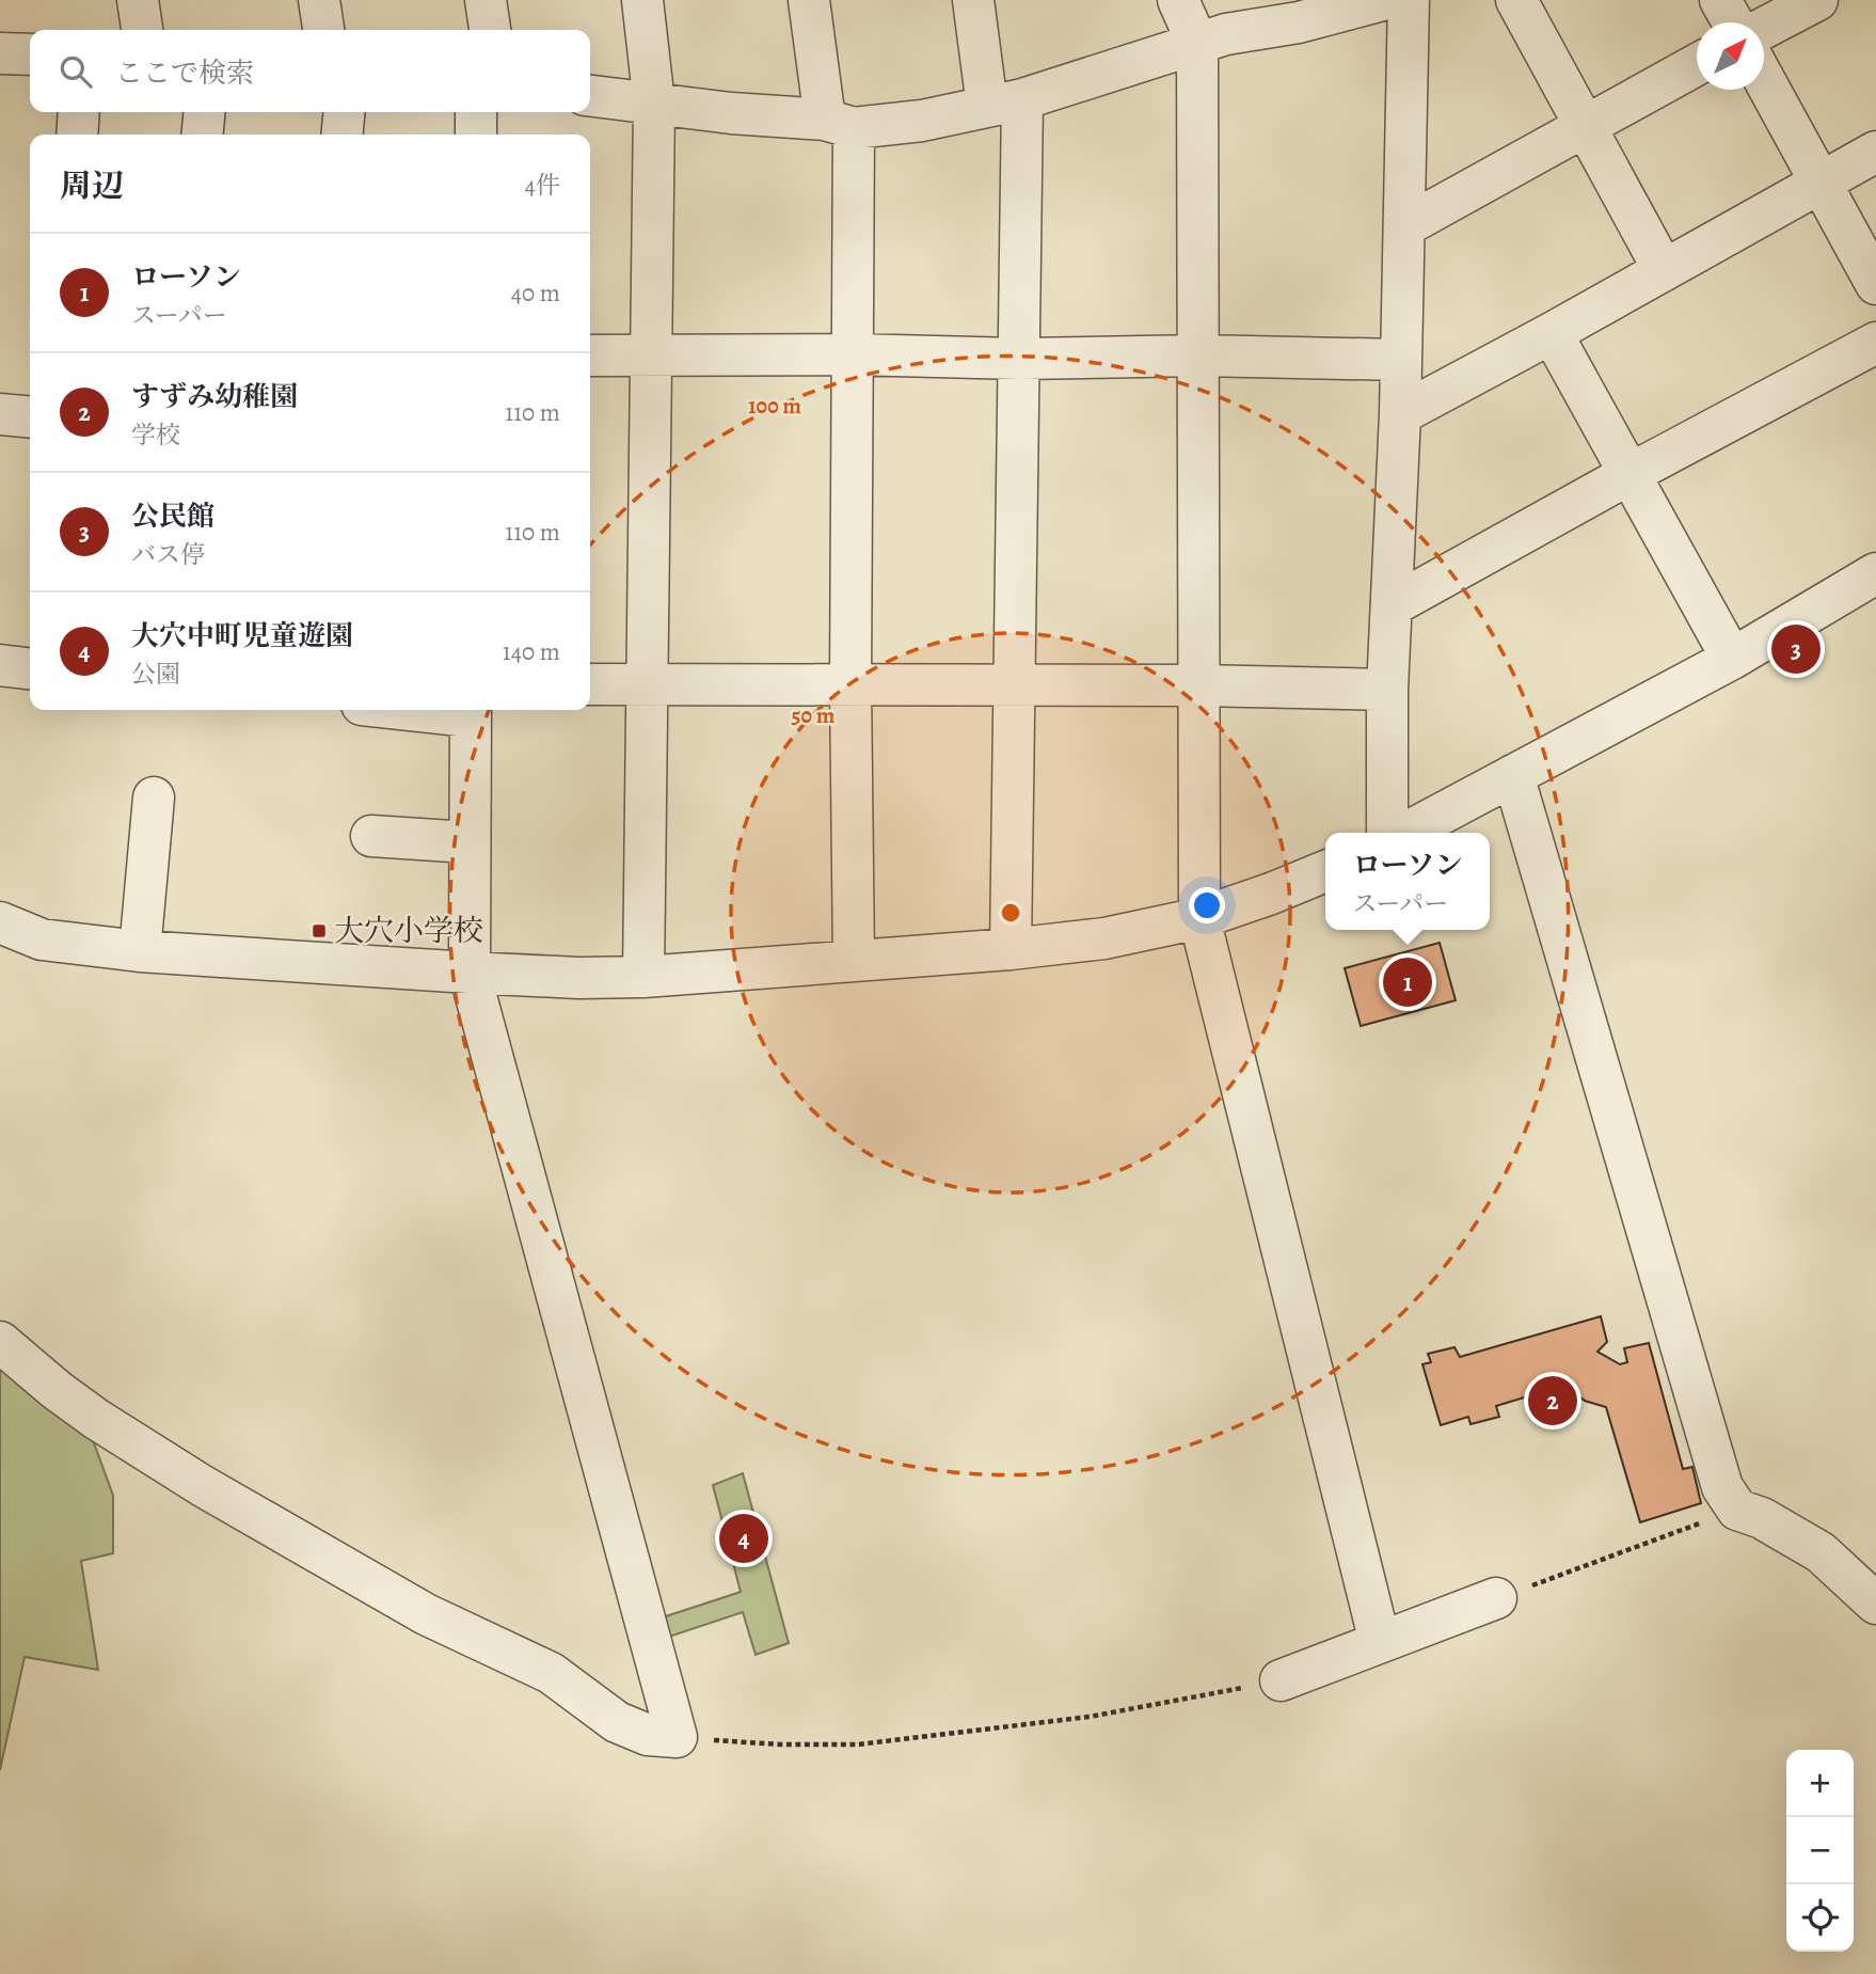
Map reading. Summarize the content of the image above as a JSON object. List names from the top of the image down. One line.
{"places":{"transit":["大穴小学校"]},"north":"top right","page":{"search":"ここで検索","heading":["周辺","4件"],"list":[{"mark":"1","name":"ローソン","note":"スーパー","value":"40 m"},{"mark":"2","name":"すずみ幼稚園","note":"学校","value":"110 m"},{"mark":"3","name":"公民館","note":"バス停","value":"110 m"},{"mark":"4","name":"大穴中町児童遊園","note":"公園","value":"140 m"}],"pins":["3","1","2","4"],"popup":["ローソン","スーパー"],"map_buttons":["+","−"]},"rings":["100 m","50 m"]}
